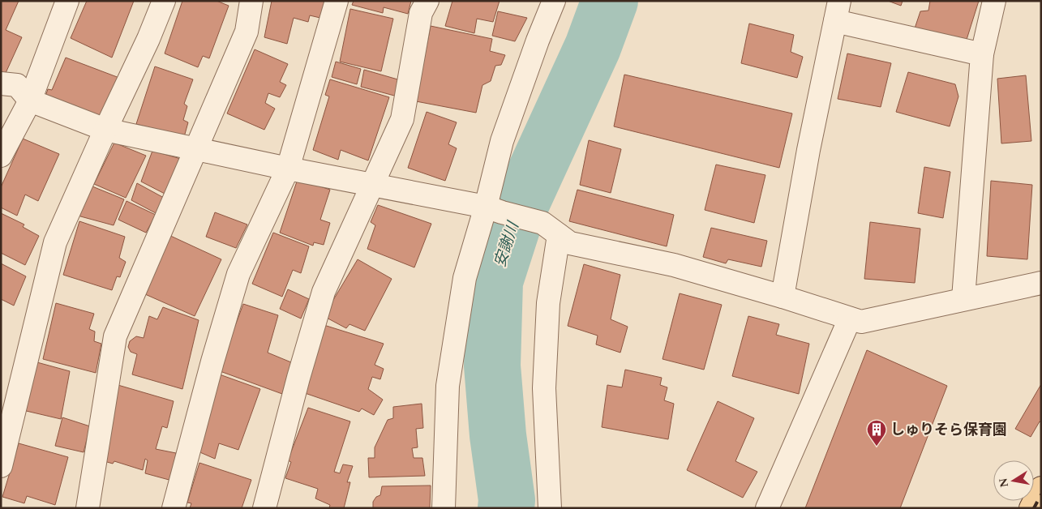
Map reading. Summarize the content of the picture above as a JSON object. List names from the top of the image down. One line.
{"water":["安謝川"],"places":{"building":["しゅりそら保育園"]},"north":"left"}
